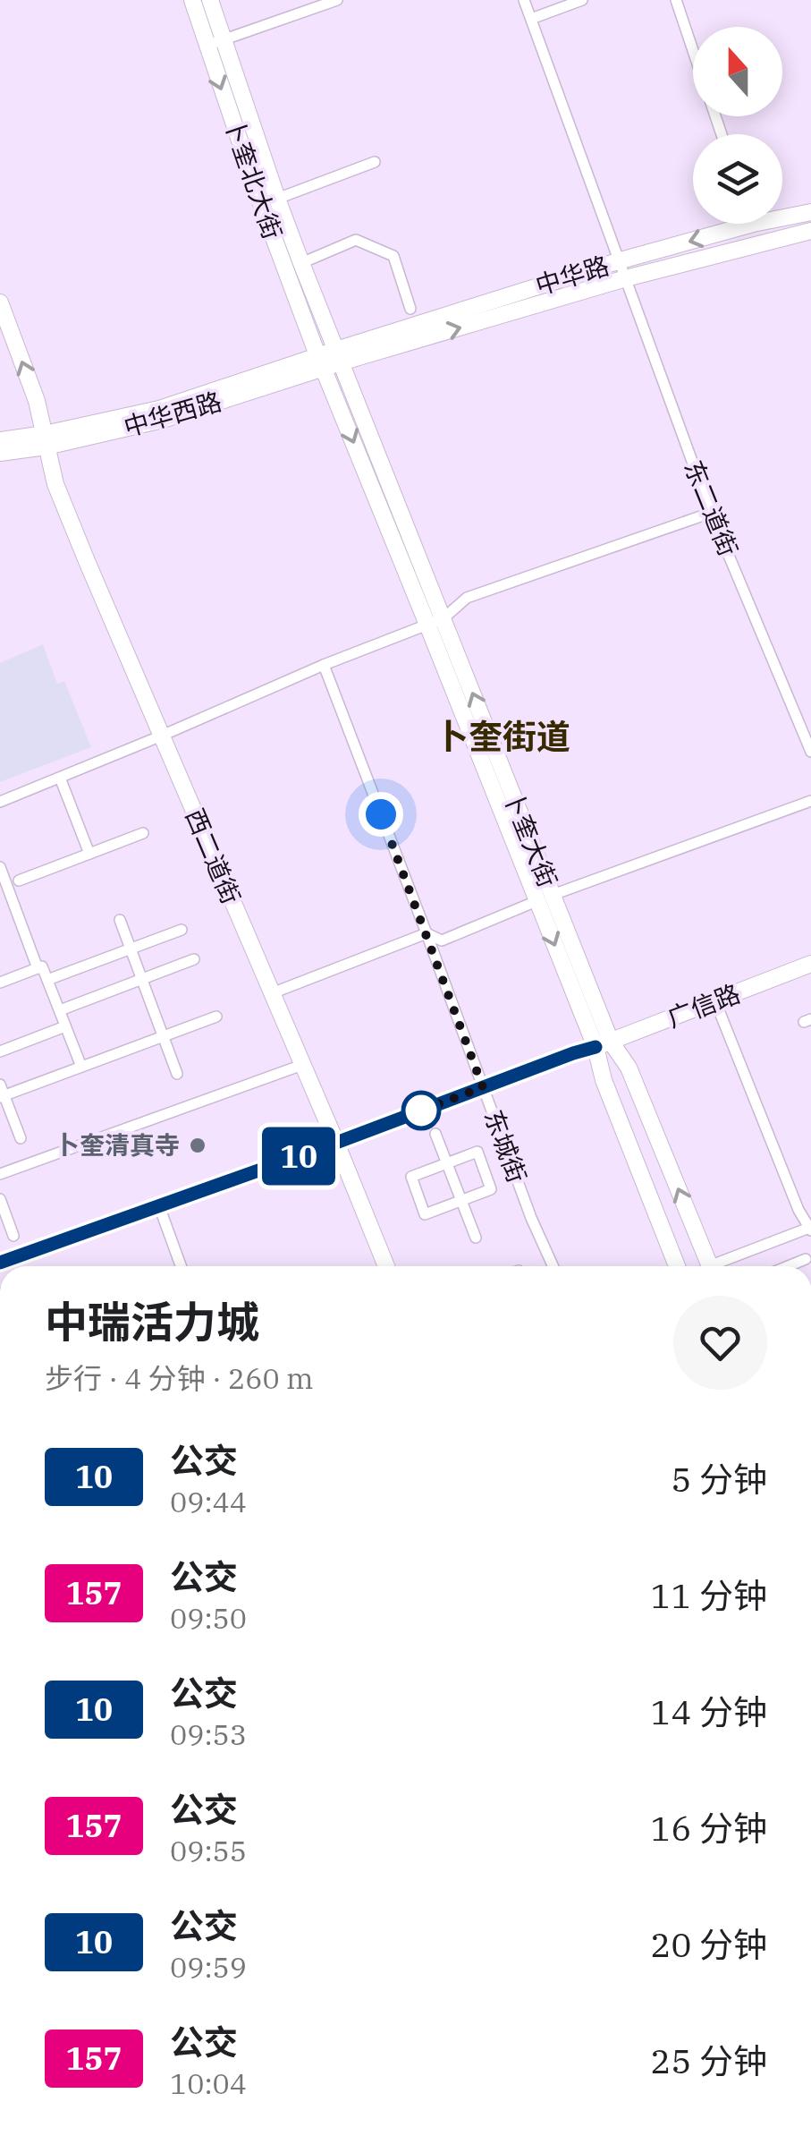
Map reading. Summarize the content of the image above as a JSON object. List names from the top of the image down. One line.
{"streets":{"main road":["卜奎北大街","中华路","中华西路","卜奎大街","西二道街","广信路"],"street":["东二道街","东城街"]},"crossings":[["卜奎北大街","中华路"],["卜奎北大街","中华西路"],["卜奎北大街","卜奎大街"],["中华路","中华西路"],["中华路","东二道街"],["中华路","卜奎大街"],["中华西路","卜奎大街"],["中华西路","西二道街"],["卜奎大街","广信路"],["西二道街","广信路"],["广信路","东城街"]],"districts":["卜奎街道"],"places":["卜奎清真寺"],"lines":["bus line 10"],"north":"top","page":{"on_map":"10","heading":["中瑞活力城","步行 · 4 分钟 · 260 m"],"list":[{"mark":"10","name":"公交","note":"09:44","value":"5 分钟"},{"mark":"157","name":"公交","note":"09:50","value":"11 分钟"},{"mark":"10","name":"公交","note":"09:53","value":"14 分钟"},{"mark":"157","name":"公交","note":"09:55","value":"16 分钟"},{"mark":"10","name":"公交","note":"09:59","value":"20 分钟"},{"mark":"157","name":"公交","note":"10:04","value":"25 分钟"}]}}
